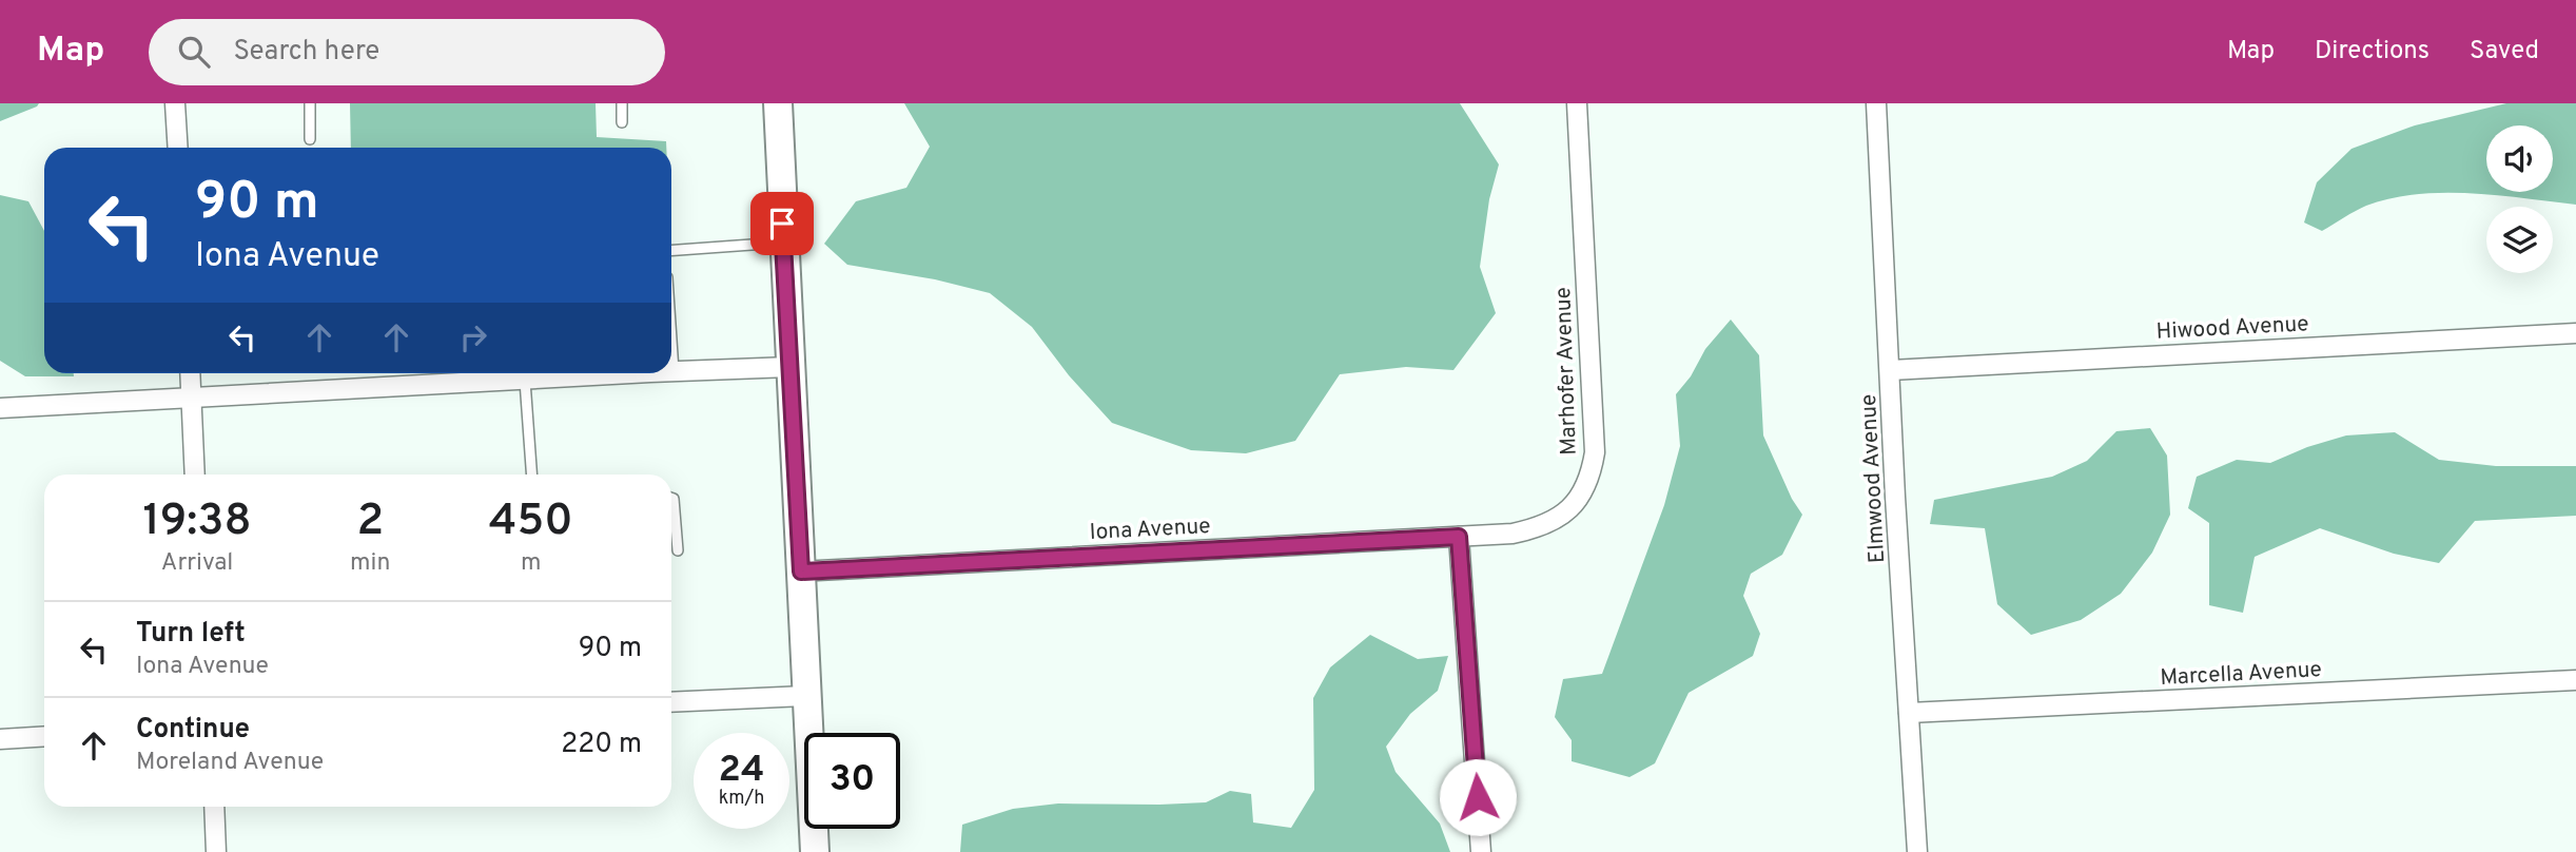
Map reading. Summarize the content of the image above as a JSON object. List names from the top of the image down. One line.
{"streets":{"street":["Hiwood Avenue","Marhofer Avenue","Elmwood Avenue","Iona Avenue","Marcella Avenue"]},"crossings":[["Hiwood Avenue","Elmwood Avenue"],["Marhofer Avenue","Iona Avenue"],["Elmwood Avenue","Marcella Avenue"]],"page":{"header":"Map","search":"Search here","nav":["Map","Directions","Saved"],"turn":["90 m","Iona Avenue"],"eta":["19:38","Arrival","2","min","450","m"],"list":[{"name":"Turn left","note":"Iona Avenue","value":"90 m"},{"name":"Continue","note":"Moreland Avenue","value":"220 m"}],"speed":"24 km/h","limit":"30"}}
